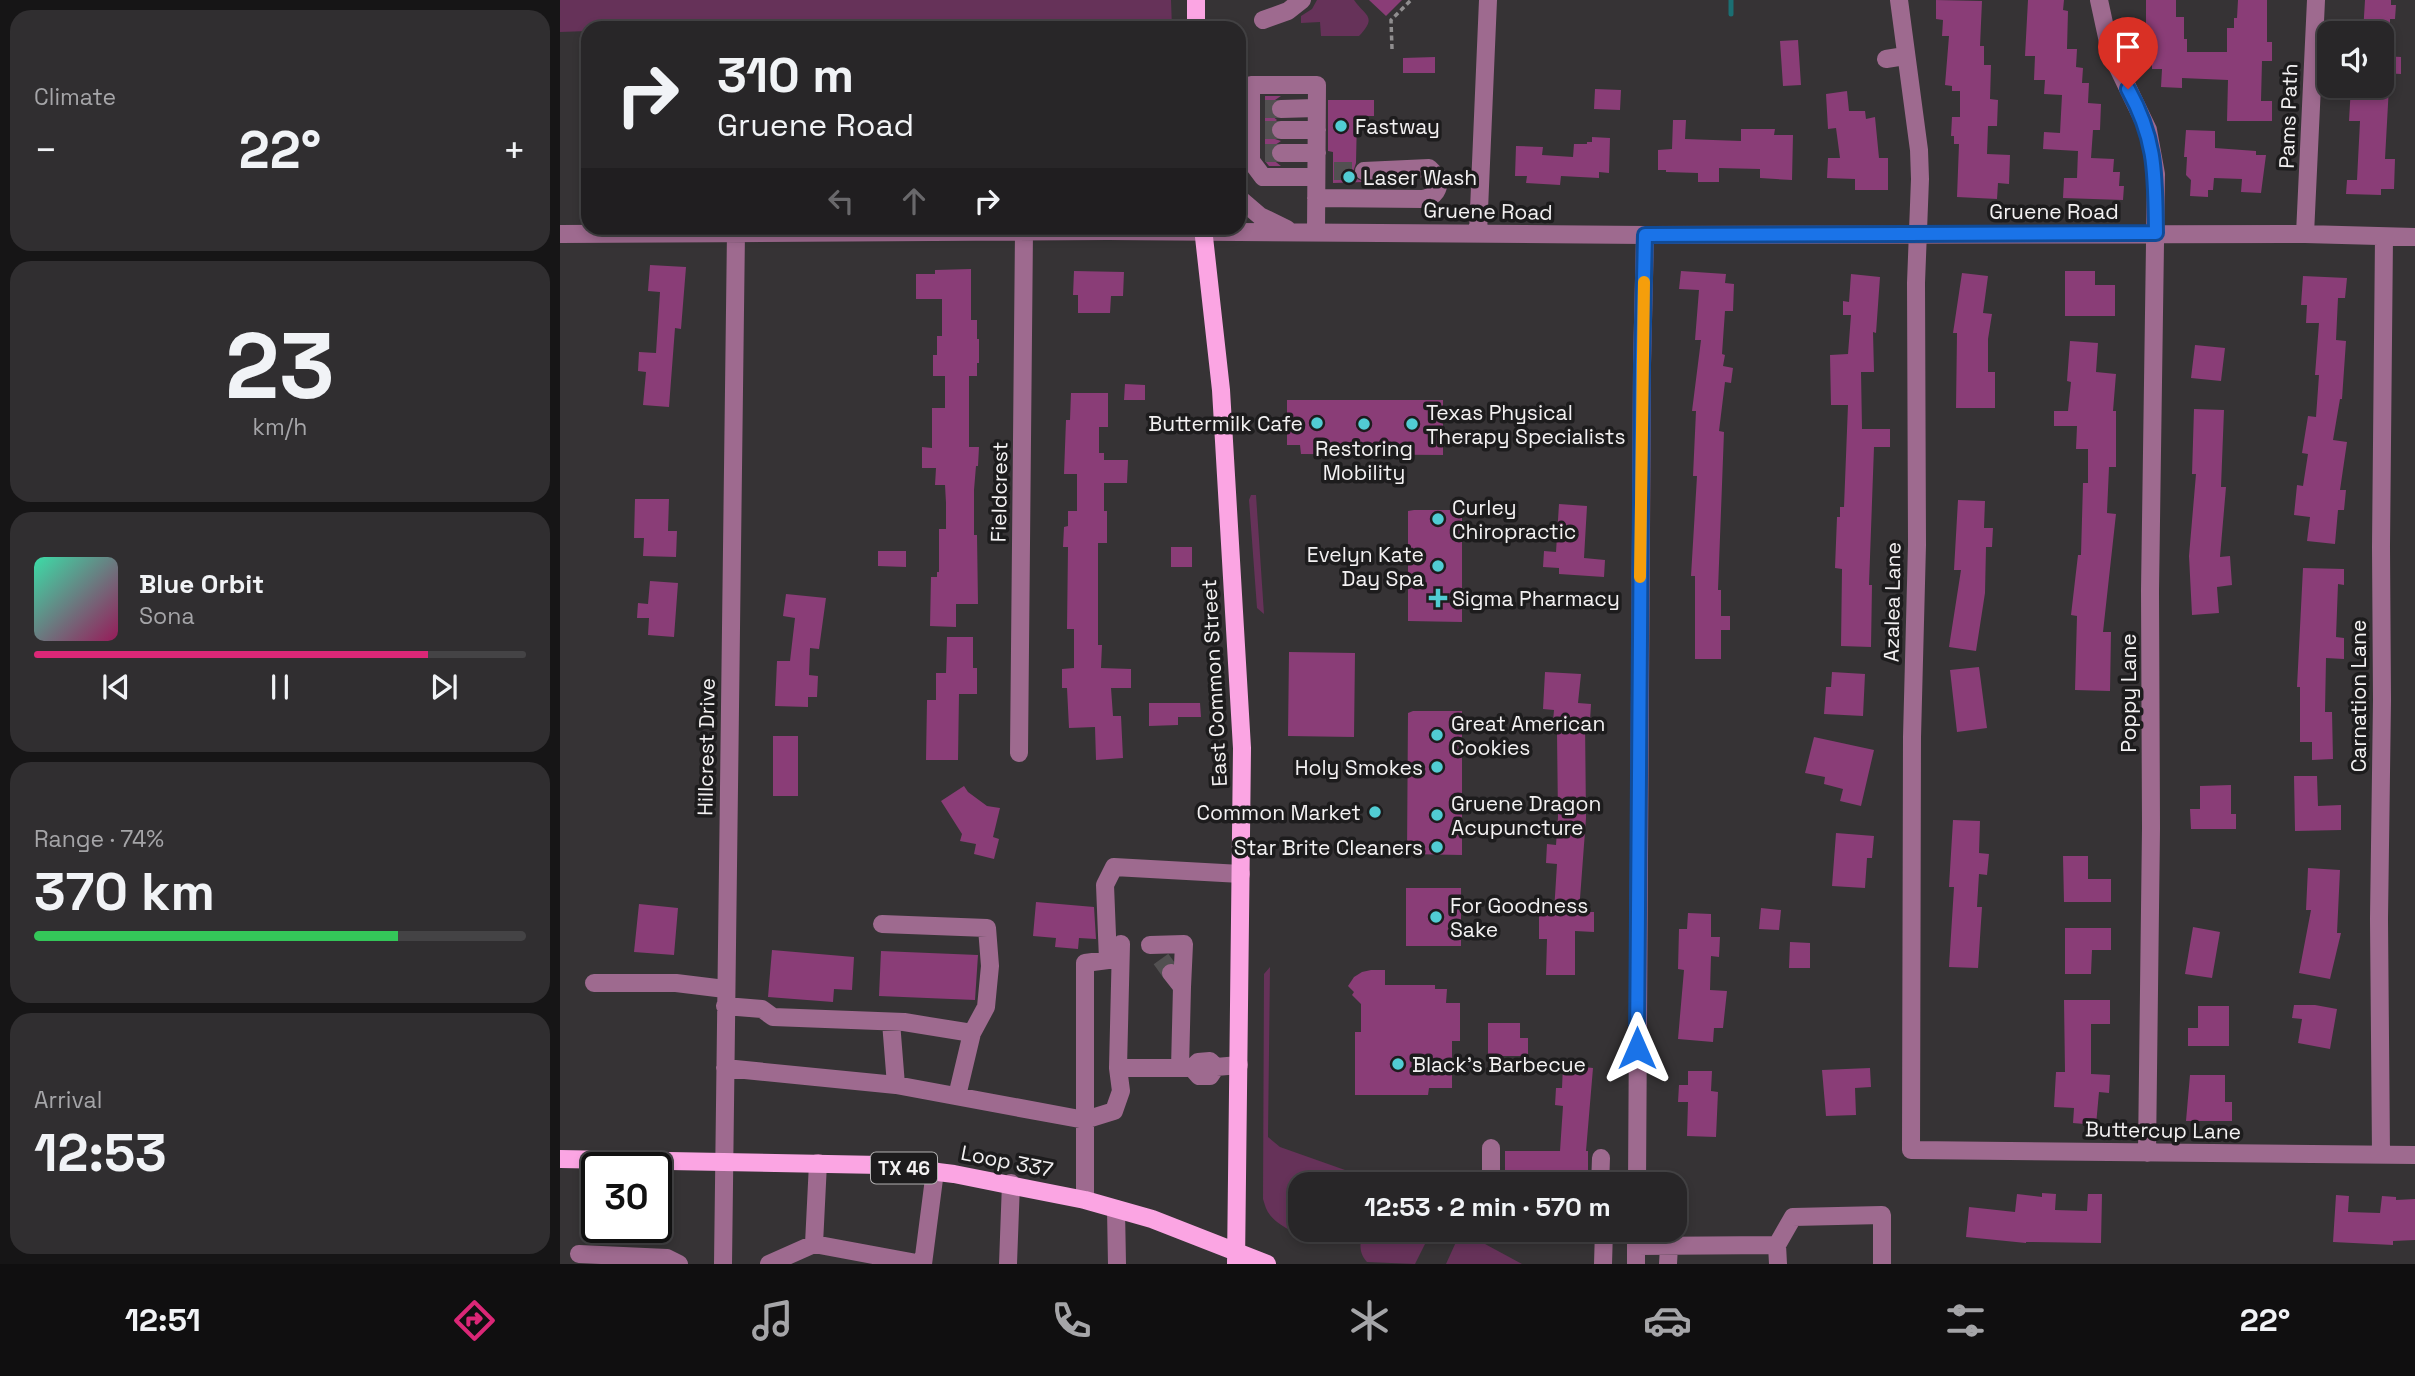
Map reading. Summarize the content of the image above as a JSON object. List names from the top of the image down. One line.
{"streets":{"main road":["East Common Street","Loop 337","TX 46"],"street":["Pams Path","Gruene Road","Fieldcrest","Azalea Lane","Poppy Lane","Carnation Lane","Hillcrest Drive","Buttercup Lane"]},"crossings":[["Pams Path","Gruene Road"],["Gruene Road","Azalea Lane"],["Gruene Road","Poppy Lane"],["Gruene Road","Carnation Lane"],["Azalea Lane","Buttercup Lane"],["East Common Street","Loop 337"],["Poppy Lane","Buttercup Lane"],["Carnation Lane","Buttercup Lane"],["Hillcrest Drive","Loop 337"]],"places":{"other":["Fastway","Laser Wash","Buttermilk Cafe","Restoring Mobility","Texas Physical Therapy Specialists","Curley Chiropractic","Evelyn Kate Day Spa","Great American Cookies","Holy Smokes","Common Market","Gruene Dragon Acupuncture","Star Brite Cleaners","For Goodness Sake","Black's Barbecue"],"health":["Sigma Pharmacy"]},"page":{"tile":["Climate",["23","km/h"],["Range · 74%","370 km"],["Arrival","12:53"]],"turn":["310 m","Gruene Road"],"heat":["−","22°","+"],"song":["Blue Orbit","Sona"],"limit":"30","trip":"12:53 · 2 min · 570 m","tabs":["12:51","22°"]}}
